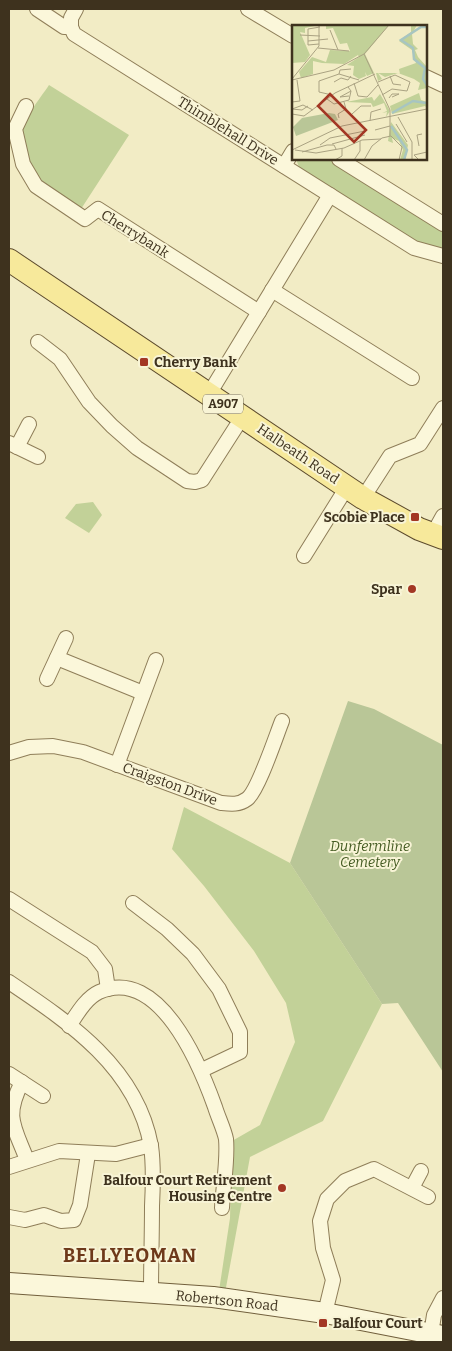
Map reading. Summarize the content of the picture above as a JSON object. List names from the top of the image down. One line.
{"streets":{"main road":["A907","Halbeath Road"],"street":["Thimblehall Drive","Cherrybank","Craigston Drive","Robertson Road"]},"districts":["BELLYEOMAN"],"parks":["Dunfermline Cemetery"],"places":{"transit":["Cherry Bank","Scobie Place","Balfour Court"],"other":["Spar","Balfour Court Retirement Housing Centre"]}}
